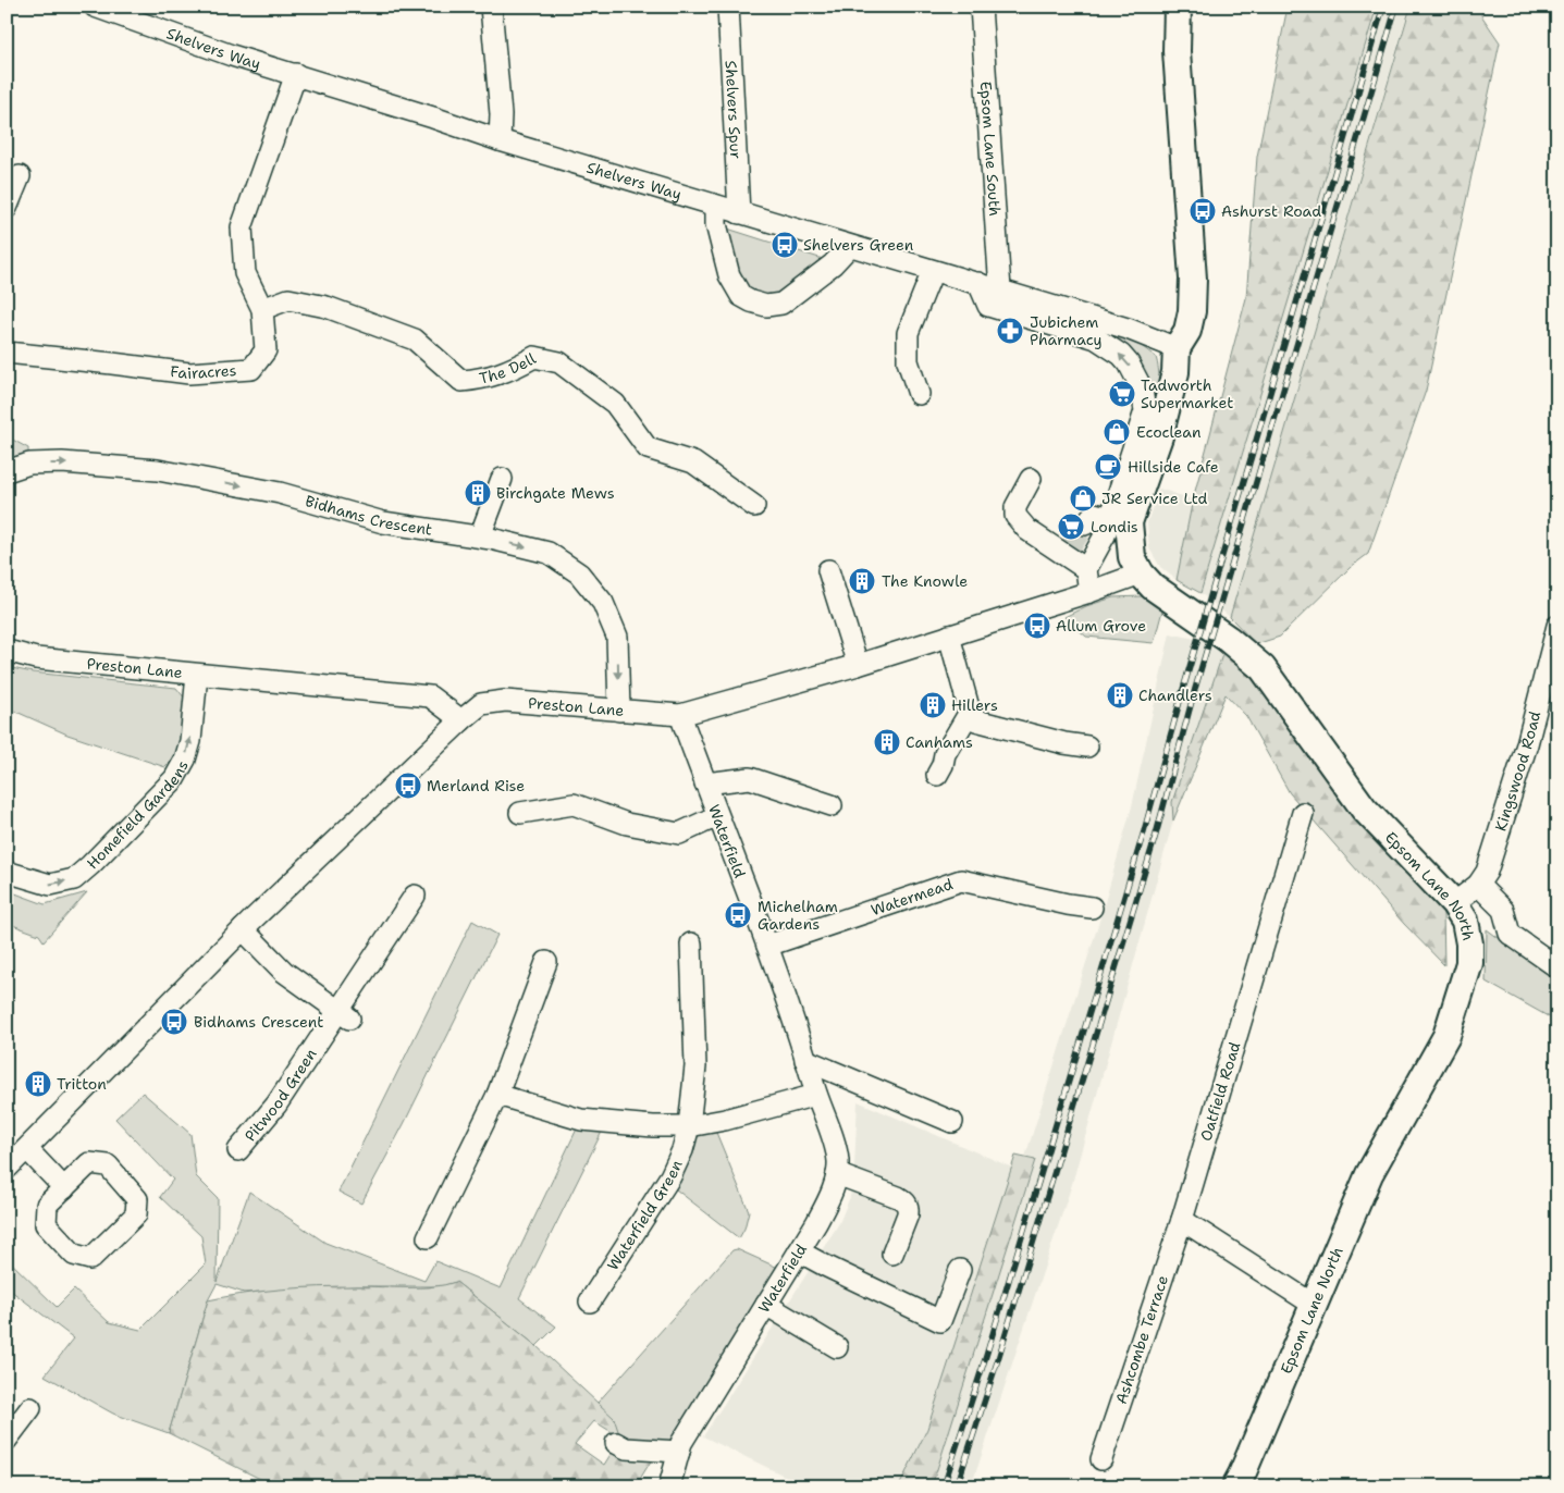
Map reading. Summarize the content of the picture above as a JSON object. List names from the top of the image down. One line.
{"streets":{"main road":["Epsom Lane North"],"street":["Shelvers Way","Shelvers Spur","Epsom Lane South","The Dell","Fairacres","Bidhams Crescent","Preston Lane","Kingswood Road","Homefield Gardens","Waterfield","Watermead","Oatfield Road","Pitwood Green","Waterfield Green","Ashcombe Terrace"]},"crossings":[["Shelvers Way","Shelvers Spur"],["Shelvers Way","Epsom Lane South"],["Shelvers Way","Fairacres"],["Shelvers Way","Epsom Lane North"],["The Dell","Fairacres"],["Bidhams Crescent","Preston Lane"],["Preston Lane","Homefield Gardens"],["Preston Lane","Waterfield"],["Preston Lane","Epsom Lane North"],["Kingswood Road","Epsom Lane North"],["Waterfield","Watermead"],["Oatfield Road","Ashcombe Terrace"]],"one_way":["Bidhams Crescent"],"places":{"bus stop":["Ashurst Road","Shelvers Green","Allum Grove","Merland Rise","Michelham Gardens","Bidhams Crescent"],"pharmacy":["Jubichem Pharmacy"],"supermarket":["Tadworth Supermarket","Londis"],"shop":["Ecoclean","JR Service Ltd"],"cafe":["Hillside Cafe"],"building":["Birchgate Mews","The Knowle","Chandlers","Hillers","Canhams","Tritton"]}}
